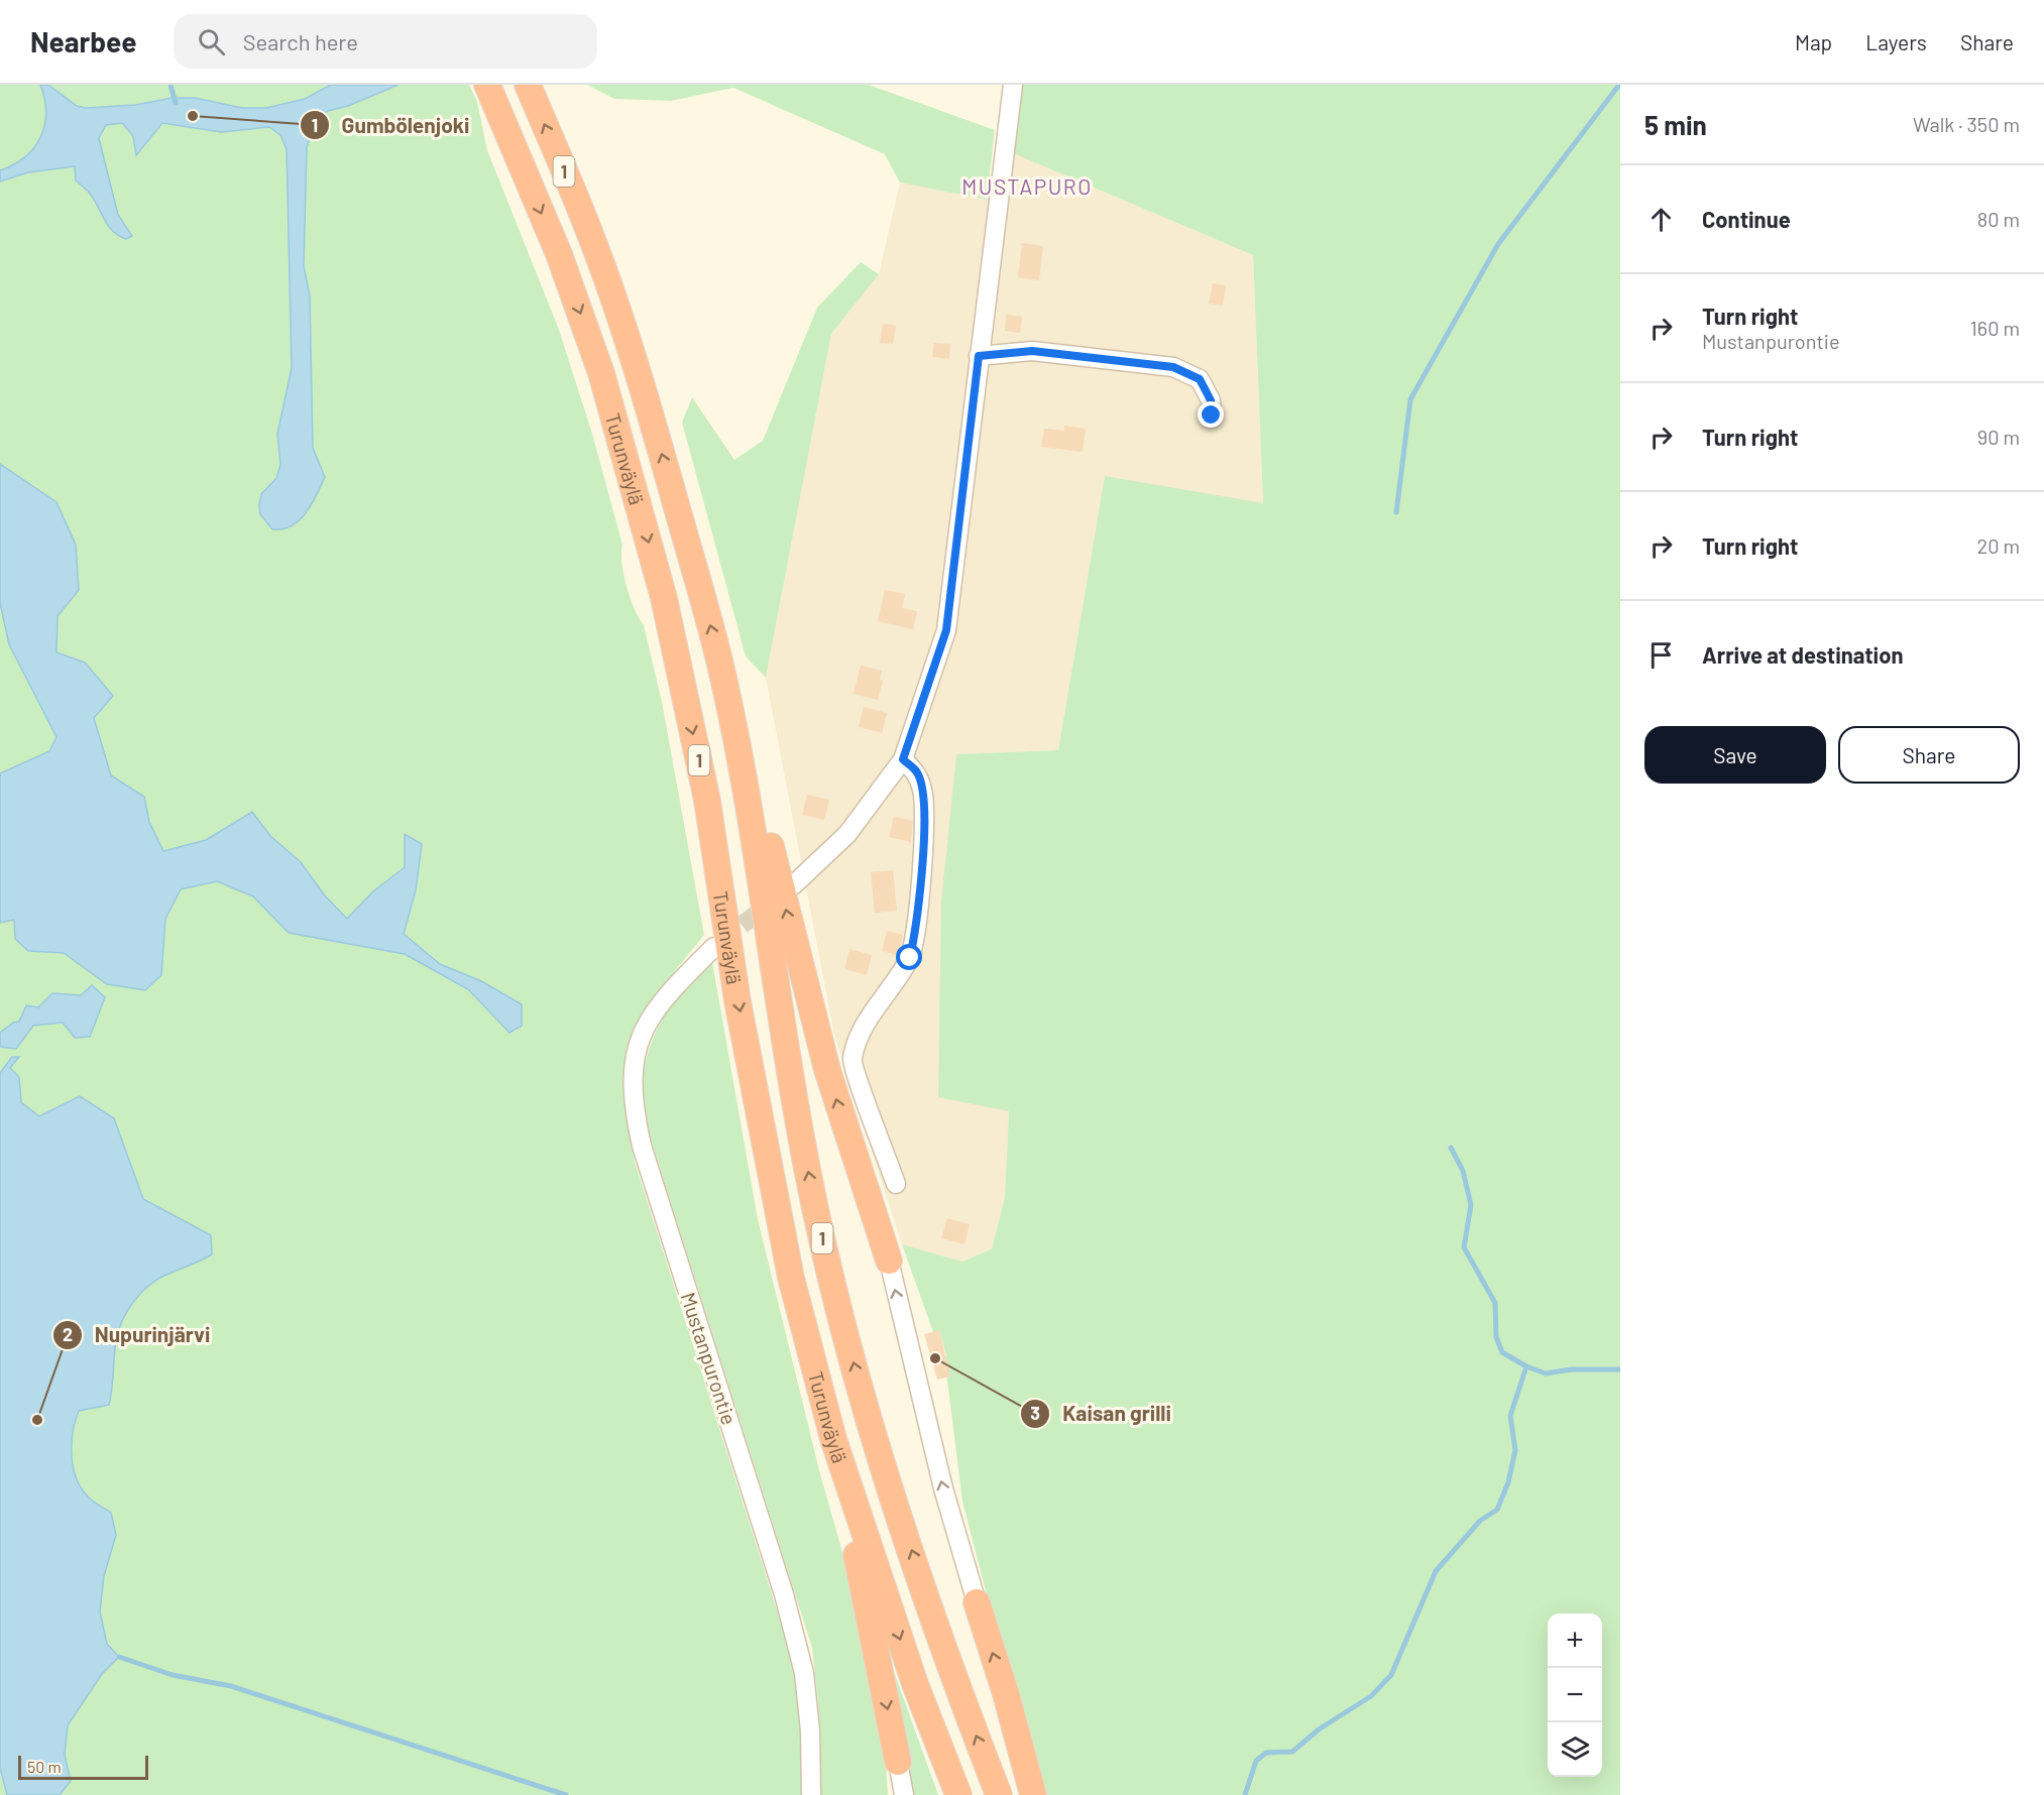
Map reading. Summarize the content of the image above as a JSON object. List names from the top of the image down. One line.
{"streets":{"highway":["1","Turunväylä"],"street":["Mustanpurontie"]},"districts":["MUSTAPURO"],"places":["Gumbölenjoki","Kaisan grilli","Nupurinjärvi"],"scale_bar":"50 m","page":{"header":"Nearbee","search":"Search here","nav":["Map","Layers","Share"],"heading":["5 min","Walk · 350 m"],"list":[["Continue","80 m"],["Turn right","Mustanpurontie","160 m"],["Turn right","90 m"],["Turn right","20 m"],"Arrive at destination"],"buttons":["Save","Share"],"map_buttons":["+","−"],"scale":"50 m"}}
